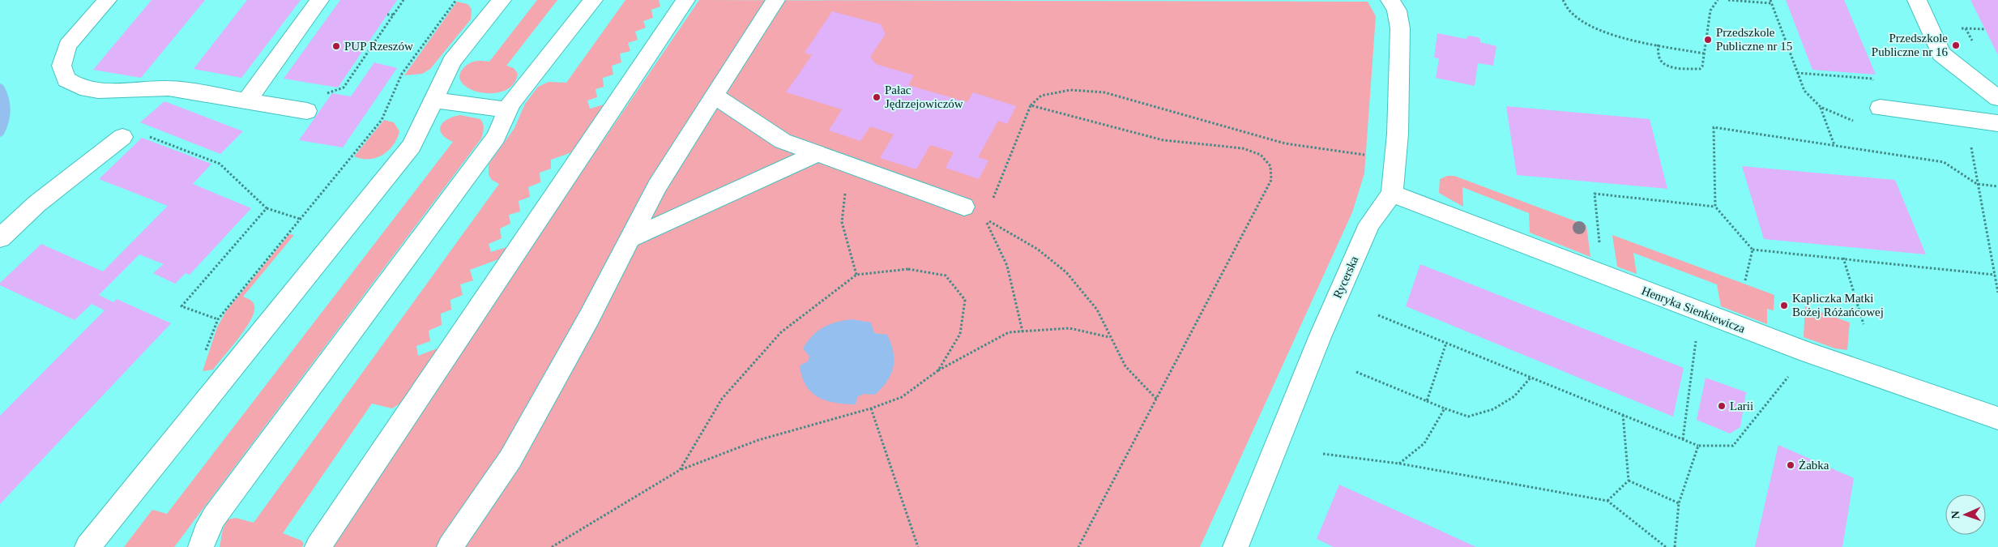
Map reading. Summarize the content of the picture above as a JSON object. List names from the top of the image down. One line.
{"streets":{"street":["Rycerska","Henryka Sienkiewicza"]},"crossings":[["Rycerska","Henryka Sienkiewicza"]],"places":["Przedszkole Publiczne nr 15","Przedszkole Publiczne nr 16","PUP Rzeszów","Pałac Jędrzejowiczów","Kapliczka Matki Bożej Różańcowej","Larii","Żabka"],"north":"left"}
